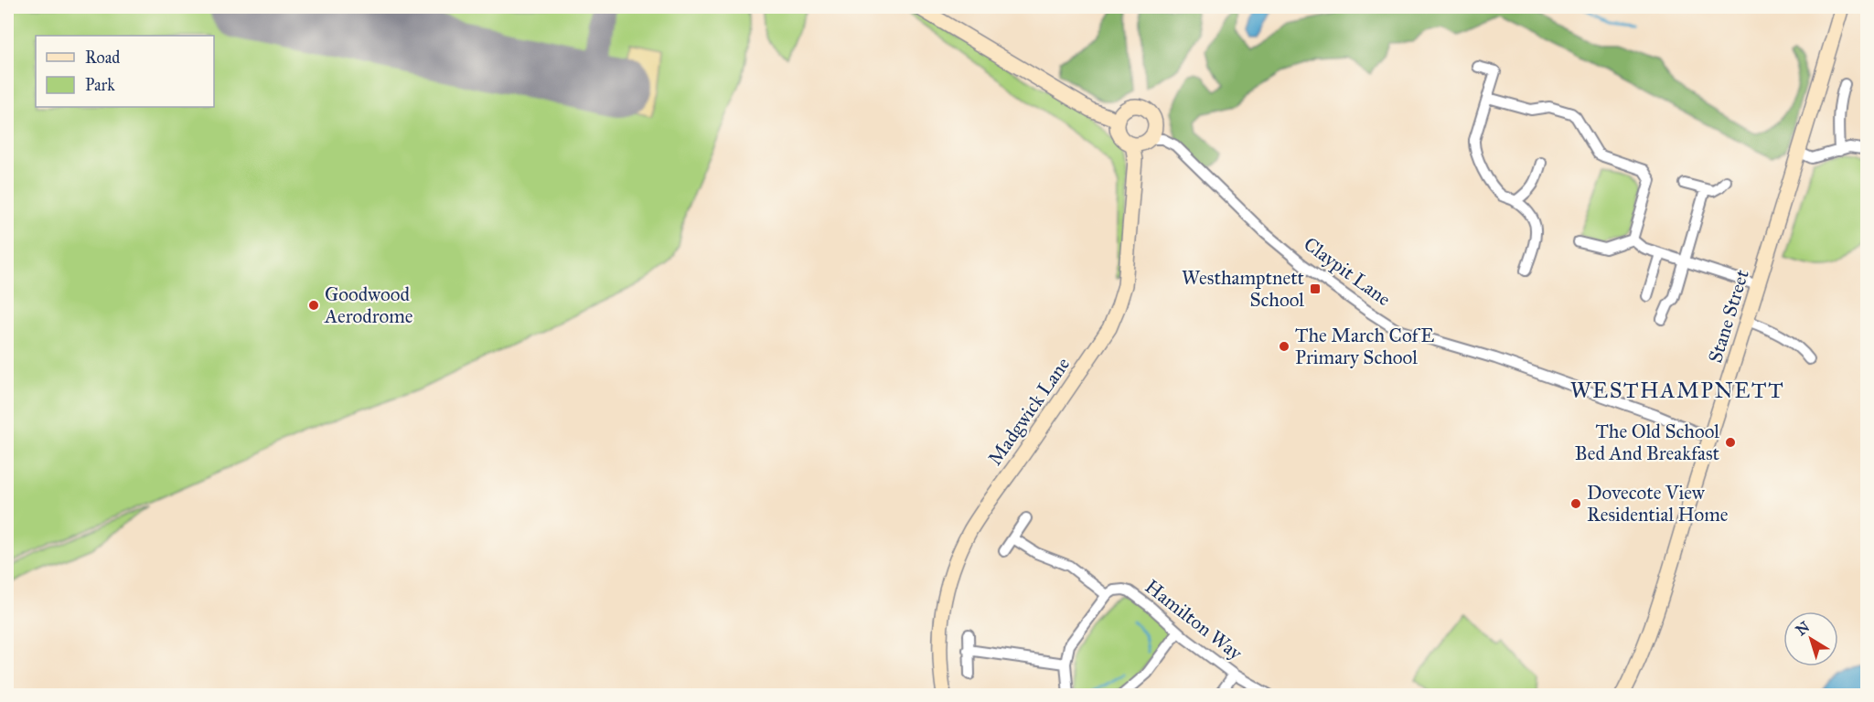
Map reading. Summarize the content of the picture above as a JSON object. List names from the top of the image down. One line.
{"streets":{"street":["Claypit Lane","Stane Street","Madgwick Lane","Hamilton Way"]},"crossings":[["Claypit Lane","Stane Street"],["Claypit Lane","Madgwick Lane"]],"districts":["WESTHAMPNETT"],"places":{"transit":["Westhamptnett School"],"other":["Goodwood Aerodrome","The March CofE Primary School","The Old School Bed And Breakfast","Dovecote View Residential Home"]},"legend":["Road","Park"],"north":"top left"}
